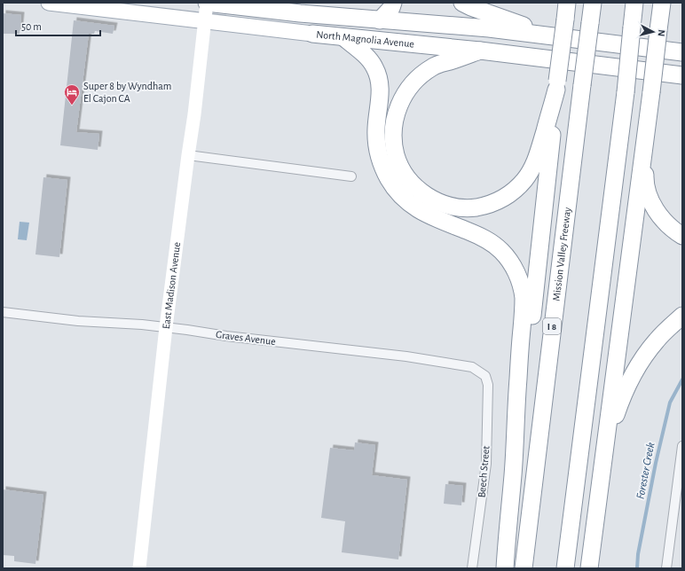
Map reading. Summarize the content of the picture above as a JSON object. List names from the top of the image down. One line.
{"streets":{"highway":["North Magnolia Avenue","Mission Valley Freeway","I 8"],"street":["East Madison Avenue","Graves Avenue","Beech Street"]},"crossings":[["North Magnolia Avenue","East Madison Avenue"],["East Madison Avenue","Graves Avenue"],["Graves Avenue","Beech Street"]],"water":["Forester Creek"],"places":{"hotel":["Super 8 by Wyndham El Cajon CA"]},"scale_bar":"50 m","north":"right"}
